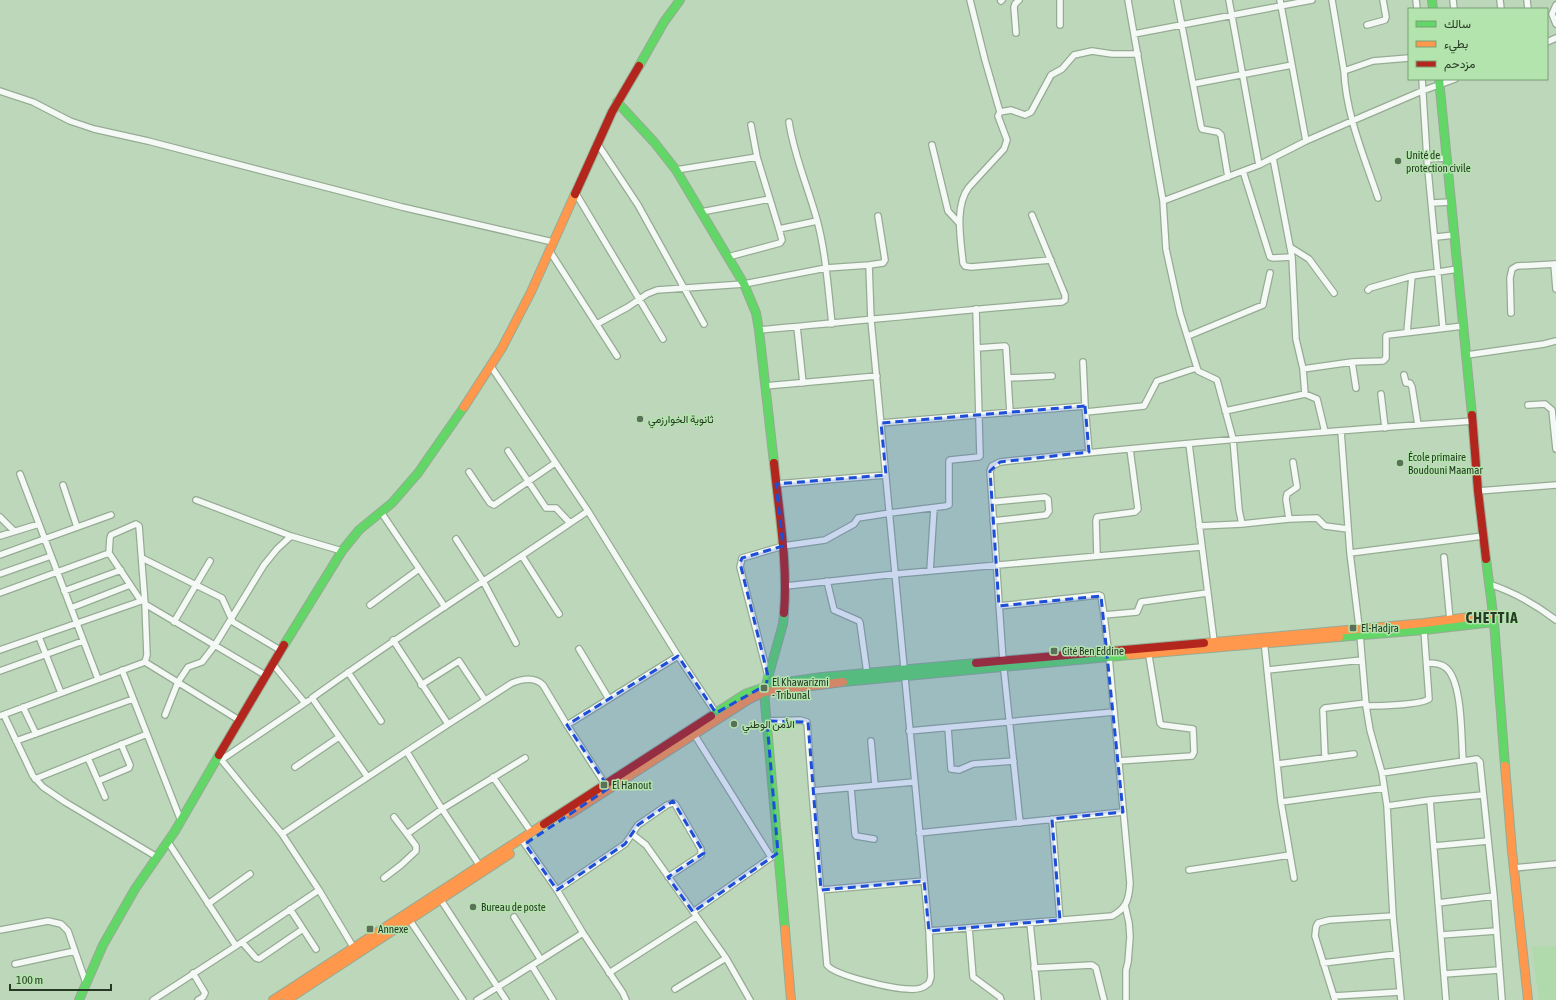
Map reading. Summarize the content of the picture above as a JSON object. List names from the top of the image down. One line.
{"districts":["CHETTIA"],"places":{"other":["Unité de protection civile","ثانوية الخوارزمي","École primaire Boudouni Maamar","الأمن الوطني","Bureau de poste"],"transit":["El-Hadjra","Cité Ben Eddine","El Khawarizmi - Tribunal","El Hanout","Annexe"]},"legend":["سالك","بطيء","مزدحم"],"scale_bar":"100 m"}
